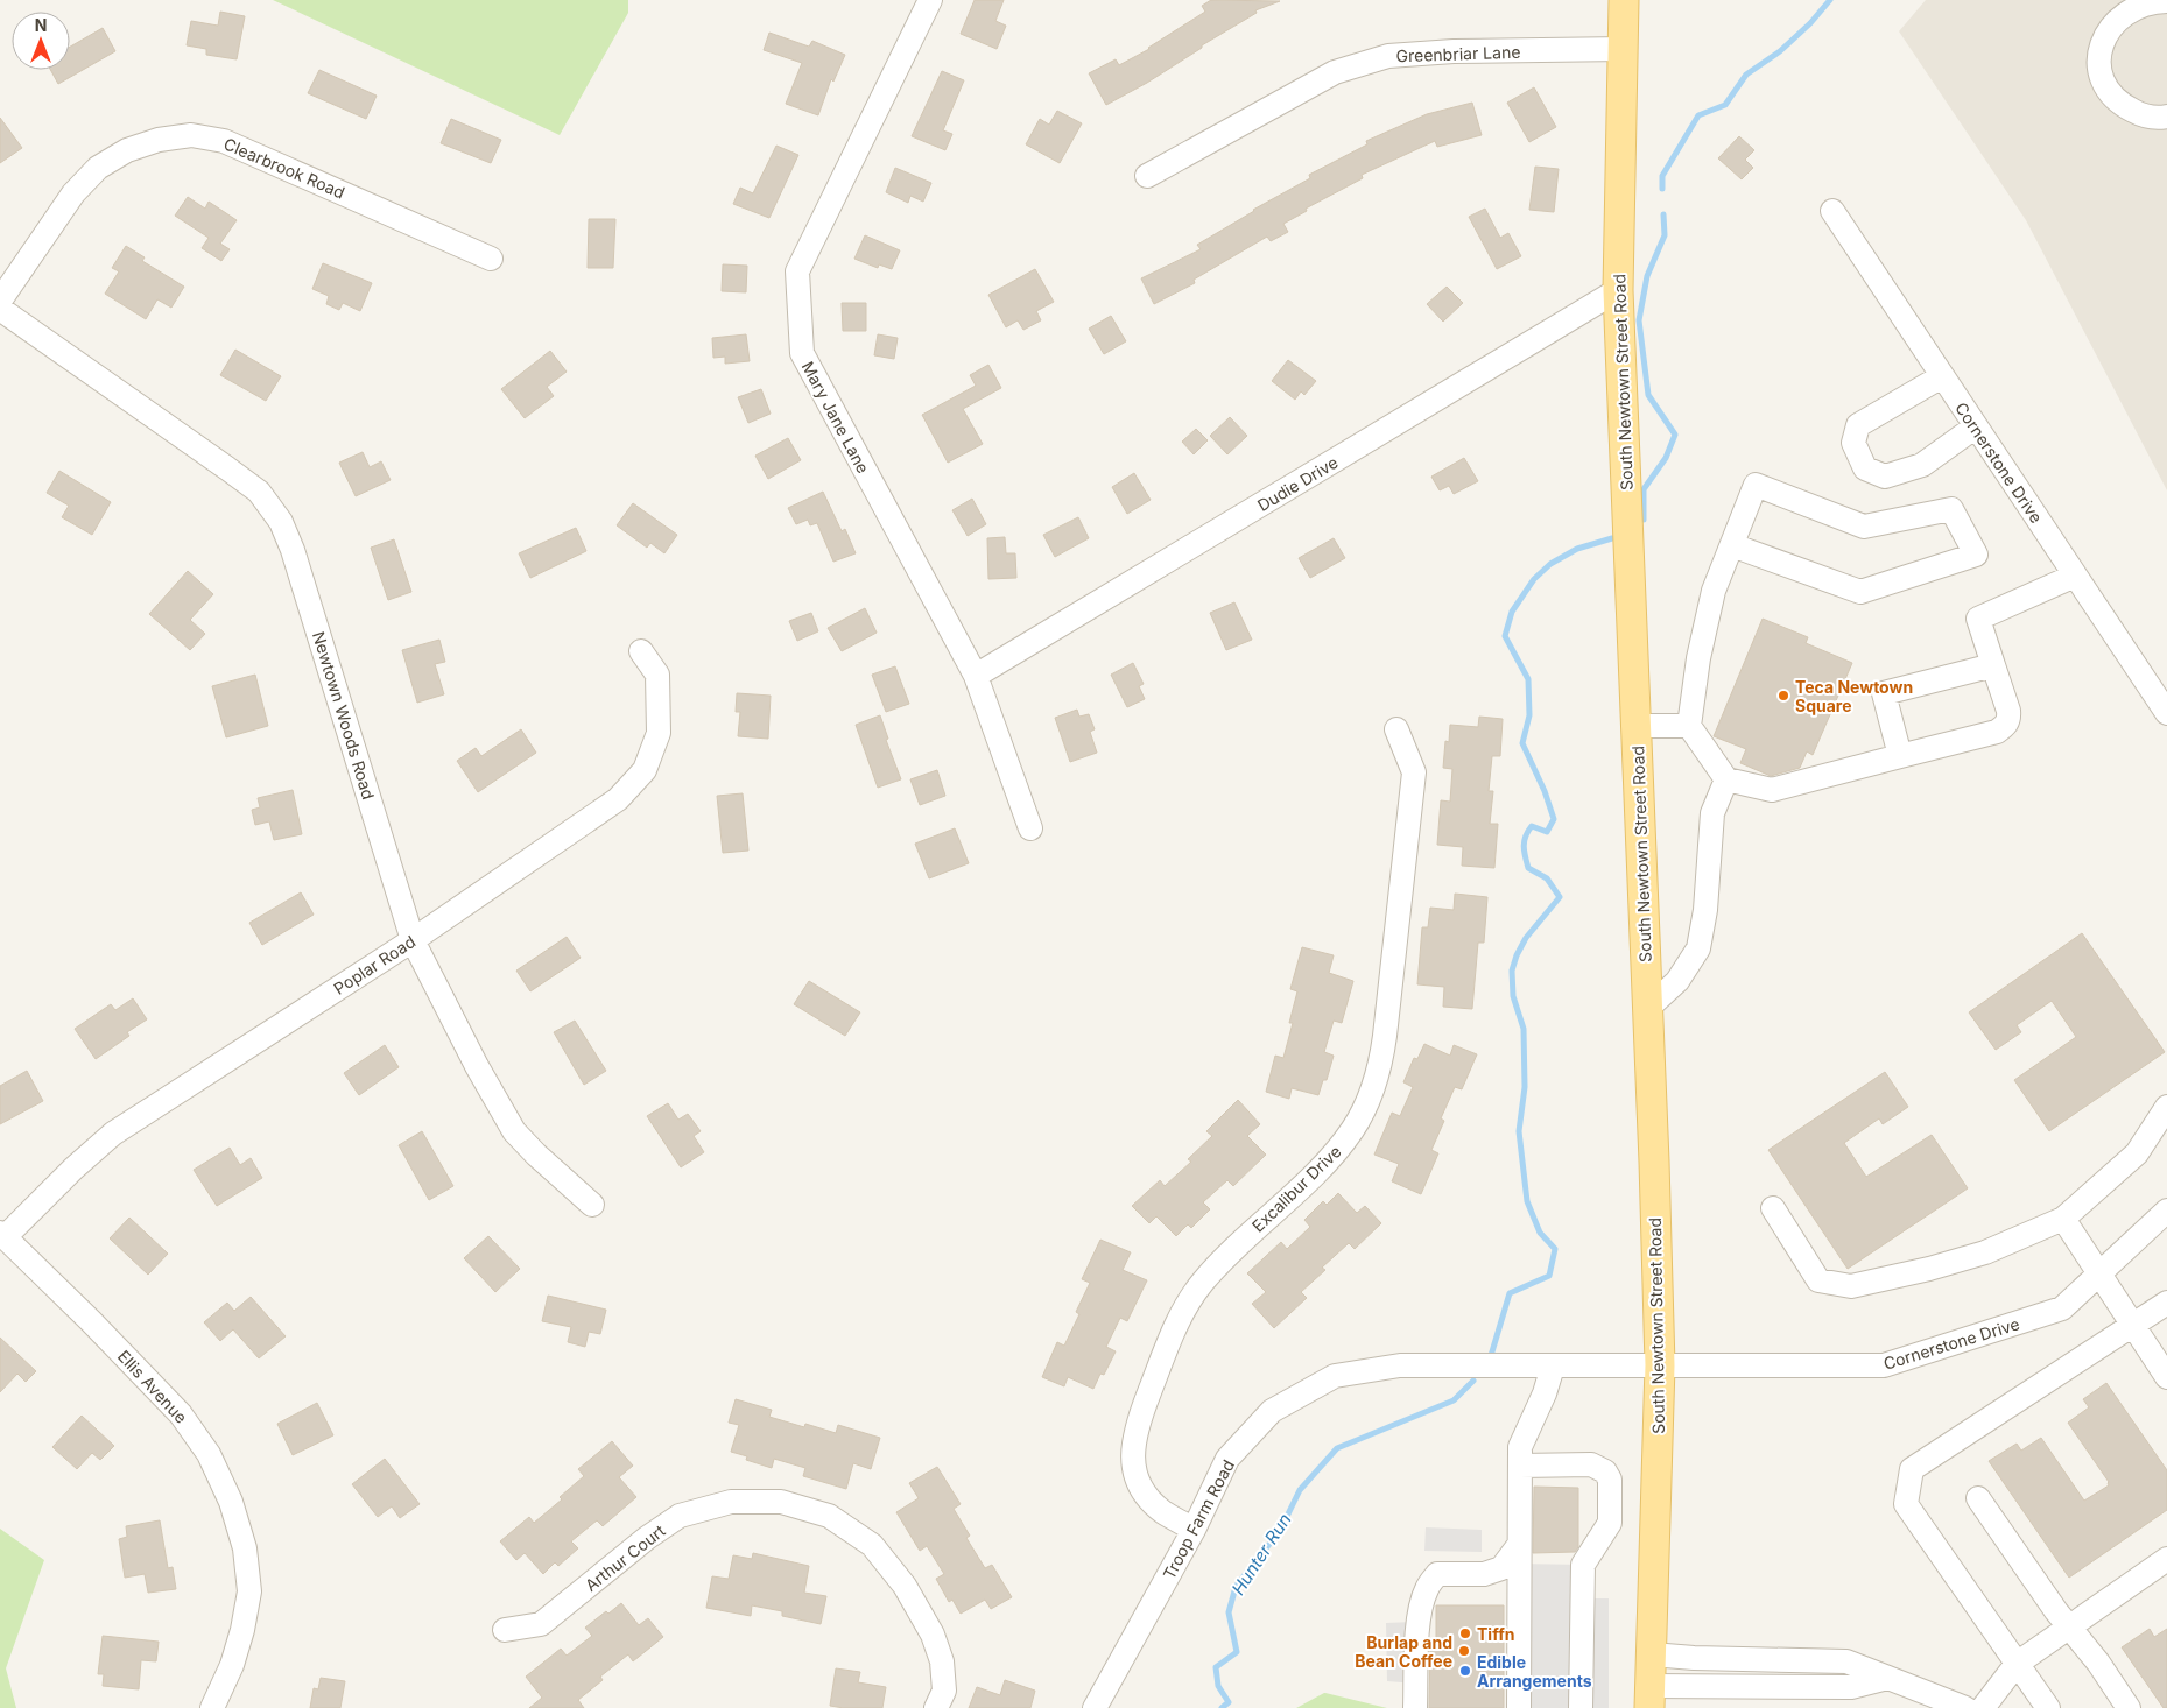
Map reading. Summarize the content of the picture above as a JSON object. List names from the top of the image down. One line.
{"streets":{"main road":["South Newtown Street Road"],"street":["Greenbriar Lane","Clearbrook Road","Mary Jane Lane","Cornerstone Drive","Dudie Drive","Newtown Woods Road","Poplar Road","Excalibur Drive","Ellis Avenue","Troop Farm Road","Arthur Court"]},"crossings":[["Greenbriar Lane","South Newtown Street Road"],["South Newtown Street Road","Cornerstone Drive"],["South Newtown Street Road","Dudie Drive"],["South Newtown Street Road","Troop Farm Road"],["Mary Jane Lane","Dudie Drive"],["Cornerstone Drive","Troop Farm Road"],["Newtown Woods Road","Poplar Road"],["Poplar Road","Ellis Avenue"],["Excalibur Drive","Troop Farm Road"]],"water":["Hunter Run"],"places":["Teca Newtown Square","Tiffn","Burlap and Bean Coffee","Edible Arrangements"],"north":"top"}
